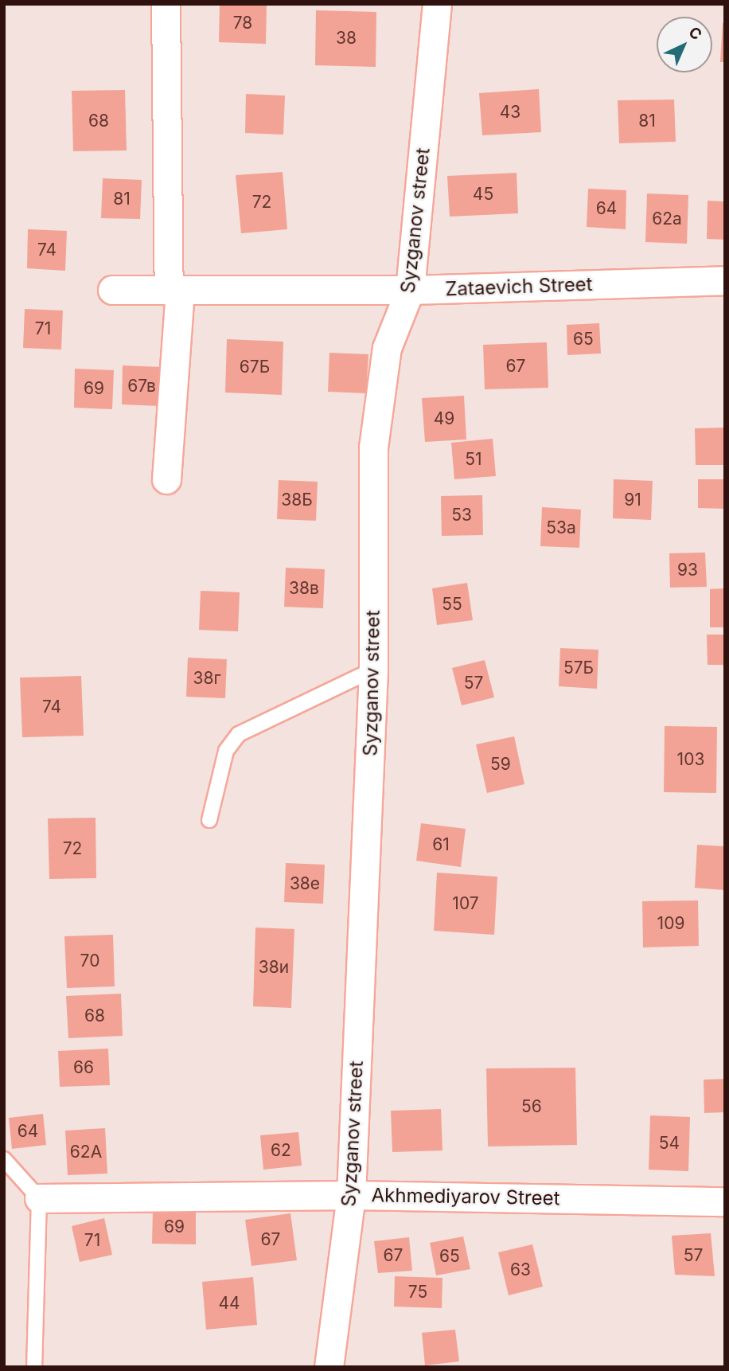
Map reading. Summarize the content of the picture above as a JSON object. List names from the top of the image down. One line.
{"streets":{"street":["Syzganov street","Zataevich Street","Akhmediyarov Street"]},"crossings":[["Syzganov street","Zataevich Street"],["Syzganov street","Akhmediyarov Street"]],"house_numbers":["78","38","43","68","81","45","81","72","64","62а","74","71","65","67","67Б","67в","69","49","51","38Б","91","53","53а","93","38в","55","57Б","38г","57","74","103","59","61","72","38е","107","109","70","38и","68","66","56","64","54","62","62А","69","67","71","67","57","65","63","75","44"],"north":"top right"}
